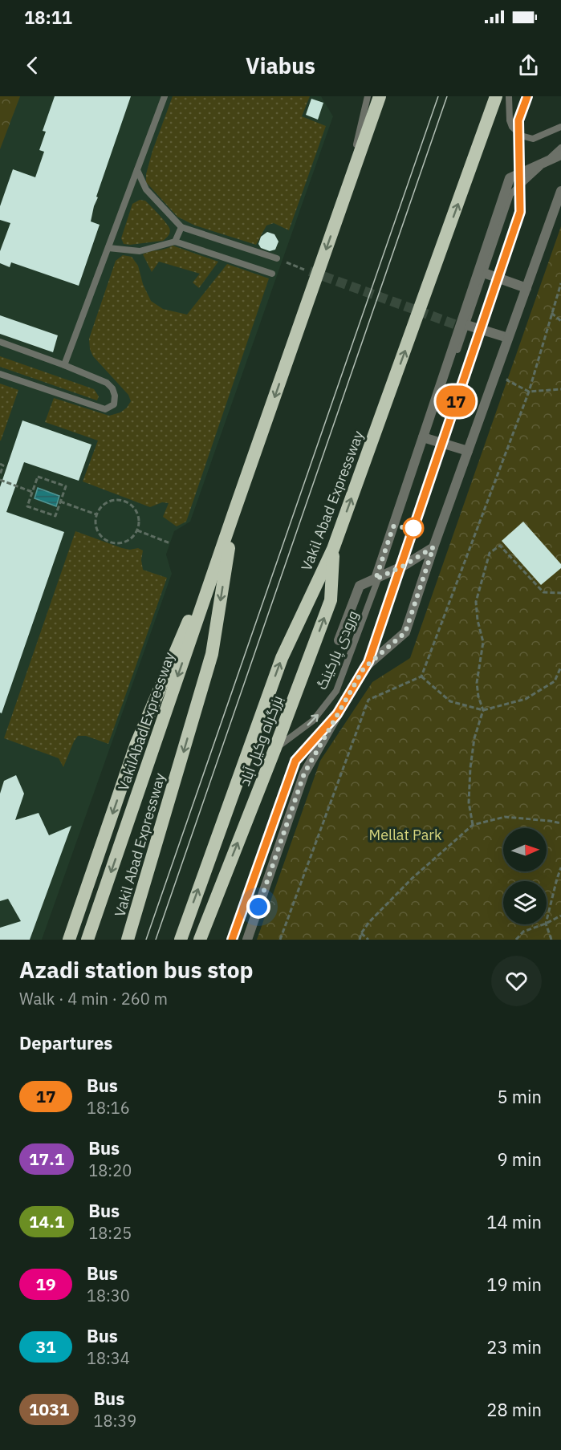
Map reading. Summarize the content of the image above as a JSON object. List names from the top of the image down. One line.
{"streets":{"highway":["Vakil Abad Expressway","VakilAbad Expressway","بزرگراه وکیل آباد"],"lane":["ورودی پارکینگ"]},"crossings":[["Vakil Abad Expressway","VakilAbad Expressway"],["Vakil Abad Expressway","بزرگراه وکیل آباد"],["ورودی پارکینگ","بزرگراه وکیل آباد"]],"one_way":["بزرگراه وکیل آباد"],"parks":["Mellat Park"],"lines":["bus line 17"],"north":"right","page":{"status":"18:11","header":"Viabus","on_map":"17","heading":[["Azadi station bus stop","Walk · 4 min · 260 m"],"Departures"],"list":[{"mark":"17","name":"Bus","note":"18:16","value":"5 min"},{"mark":"17.1","name":"Bus","note":"18:20","value":"9 min"},{"mark":"14.1","name":"Bus","note":"18:25","value":"14 min"},{"mark":"19","name":"Bus","note":"18:30","value":"19 min"},{"mark":"31","name":"Bus","note":"18:34","value":"23 min"},{"mark":"1031","name":"Bus","note":"18:39","value":"28 min"}]}}
